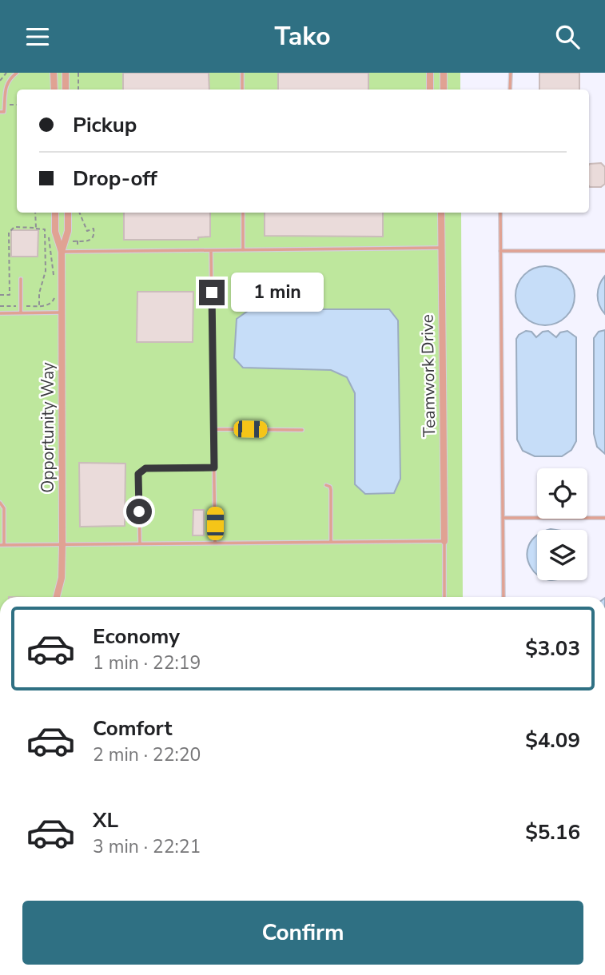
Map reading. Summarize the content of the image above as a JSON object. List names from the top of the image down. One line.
{"streets":{"street":["Teamwork Drive","Opportunity Way"]},"page":{"header":"Tako","banner":["Pickup","Drop-off"],"bubble":"1 min","list":[{"name":"Economy","note":"1 min · 22:19","value":"$3.03"},{"name":"Comfort","note":"2 min · 22:20","value":"$4.09"},{"name":"XL","note":"3 min · 22:21","value":"$5.16"}],"buttons":"Confirm"}}
